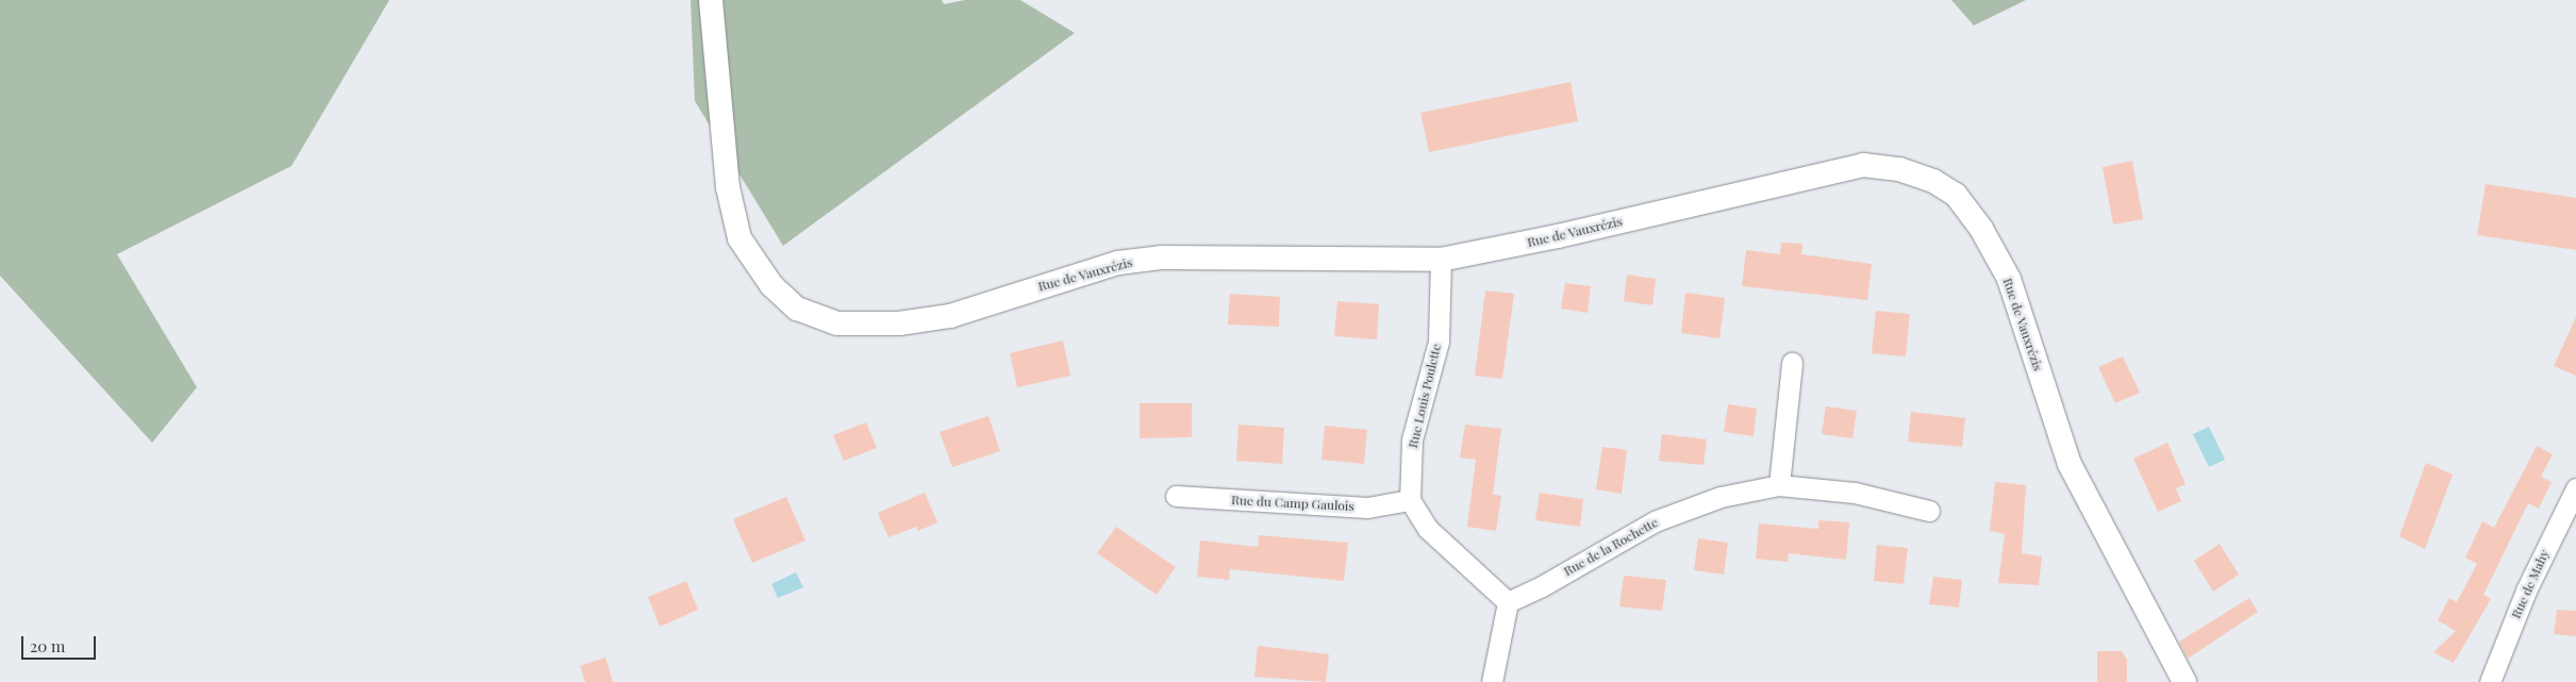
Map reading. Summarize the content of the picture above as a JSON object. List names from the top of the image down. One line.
{"streets":{"street":["Rue de Vauxrézis","Rue Louis Poulette","Rue du Camp Gaulois","Rue de la Rochette","Rue de Mahy"]},"crossings":[["Rue de Vauxrézis","Rue Louis Poulette"],["Rue Louis Poulette","Rue du Camp Gaulois"]],"scale_bar":"20 m"}
